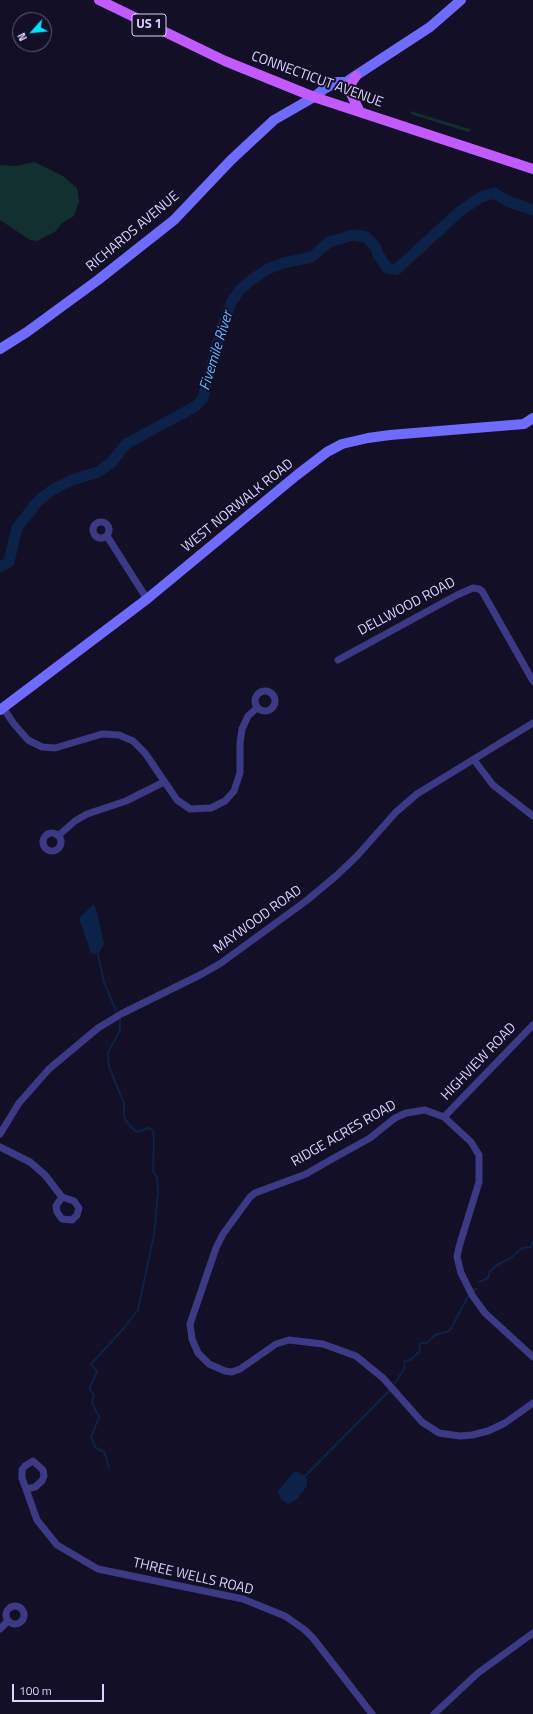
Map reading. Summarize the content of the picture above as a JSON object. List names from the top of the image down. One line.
{"streets":{"main road":["US 1","CONNECTICUT AVENUE","RICHARDS AVENUE","WEST NORWALK ROAD"],"street":["DELLWOOD ROAD","MAYWOOD ROAD","HIGHVIEW ROAD","RIDGE ACRES ROAD","THREE WELLS ROAD"]},"crossings":[["CONNECTICUT AVENUE","RICHARDS AVENUE"],["HIGHVIEW ROAD","RIDGE ACRES ROAD"]],"water":["Fivemile River"],"scale_bar":"100 m","north":"bottom left"}
